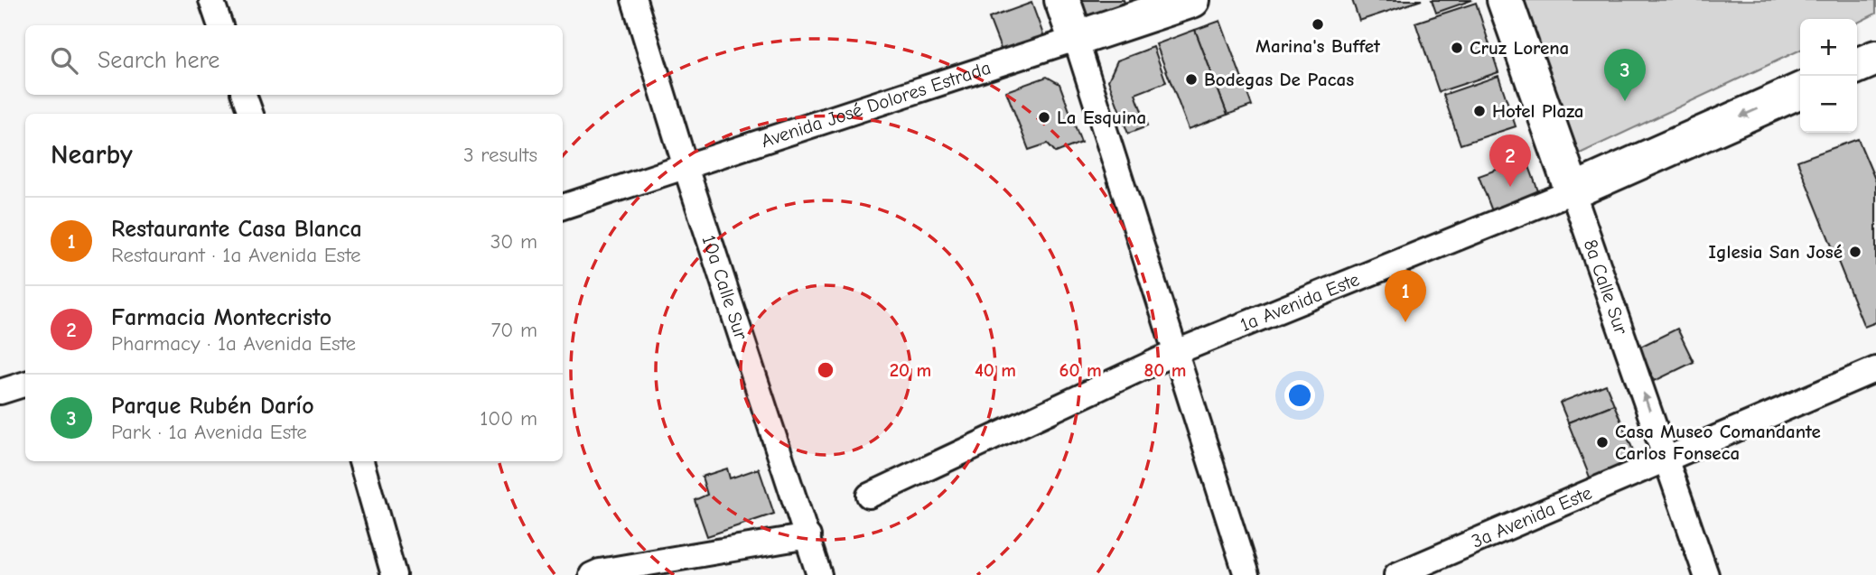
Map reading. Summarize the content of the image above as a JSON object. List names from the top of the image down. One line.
{"streets":{"street":["Avenida José Dolores Estrada","8a Calle Sur","10a Calle Sur","1a Avenida Este","3a Avenida Este"]},"crossings":[["Avenida José Dolores Estrada","10a Calle Sur"],["8a Calle Sur","1a Avenida Este"],["8a Calle Sur","3a Avenida Este"]],"one_way":["8a Calle Sur"],"places":["Marina's Buffet","Cruz Lorena","Bodegas De Pacas","Hotel Plaza","La Esquina","Iglesia San José","Casa Museo Comandante Carlos Fonseca"],"page":{"map_buttons":["+","−"],"search":"Search here","pins":["3","2","1"],"heading":["Nearby","3 results"],"list":[{"mark":"1","name":"Restaurante Casa Blanca","note":"Restaurant · 1a Avenida Este","value":"30 m"},{"mark":"2","name":"Farmacia Montecristo","note":"Pharmacy · 1a Avenida Este","value":"70 m"},{"mark":"3","name":"Parque Rubén Darío","note":"Park · 1a Avenida Este","value":"100 m"}]},"rings":["20 m","40 m","60 m","80 m"]}
